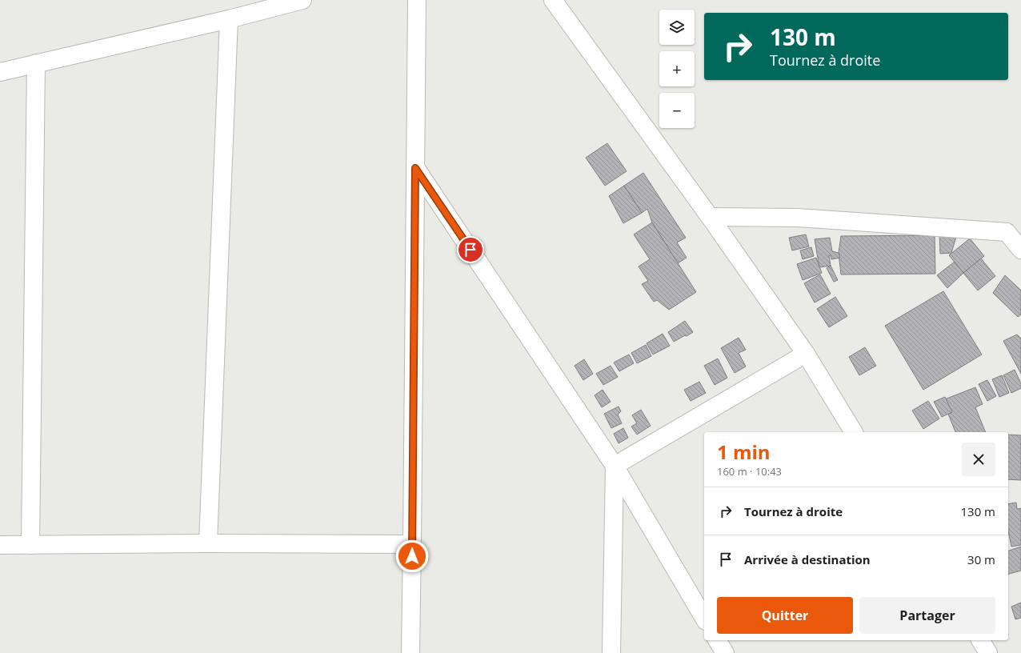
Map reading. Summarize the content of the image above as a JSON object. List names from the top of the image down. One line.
{"page":{"map_buttons":["+","−"],"turn":["130 m","Tournez à droite"],"heading":["1 min","160 m · 10:43"],"list":[{"name":"Tournez à droite","value":"130 m"},{"name":"Arrivée à destination","value":"30 m"}],"buttons":["Quitter","Partager"]}}
